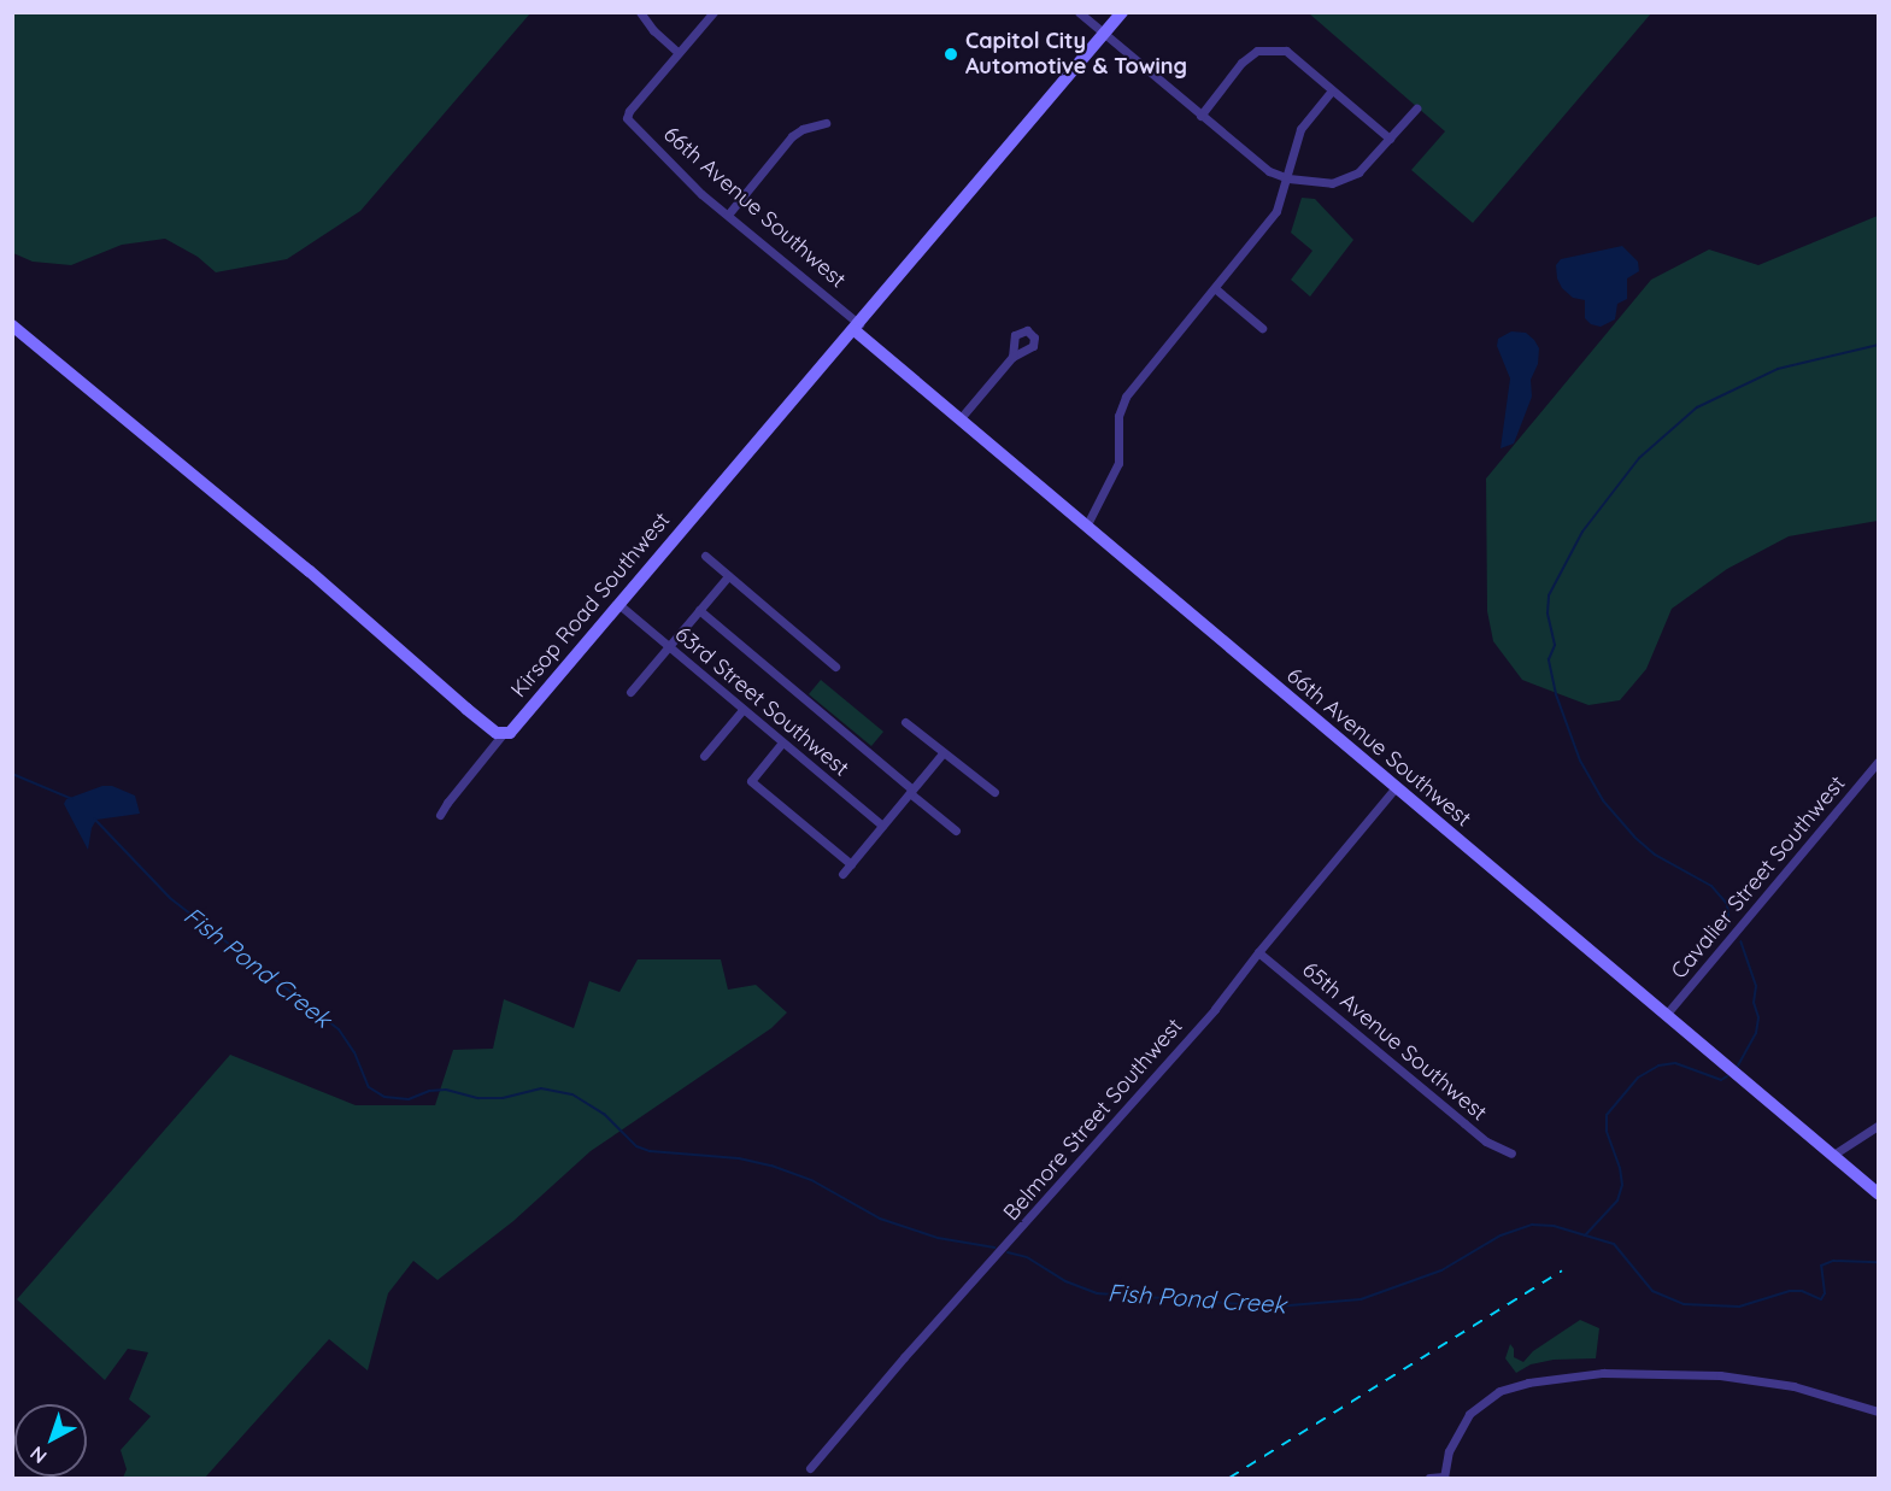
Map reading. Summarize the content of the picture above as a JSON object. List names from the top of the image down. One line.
{"streets":{"street":["66th Avenue Southwest","Kirsop Road Southwest","63rd Street Southwest","Cavalier Street Southwest","65th Avenue Southwest","Belmore Street Southwest"]},"crossings":[["66th Avenue Southwest","Kirsop Road Southwest"],["66th Avenue Southwest","Cavalier Street Southwest"],["66th Avenue Southwest","Belmore Street Southwest"],["Kirsop Road Southwest","63rd Street Southwest"],["65th Avenue Southwest","Belmore Street Southwest"]],"water":["Fish Pond Creek"],"places":["Capitol City Automotive & Towing"],"north":"bottom left"}
